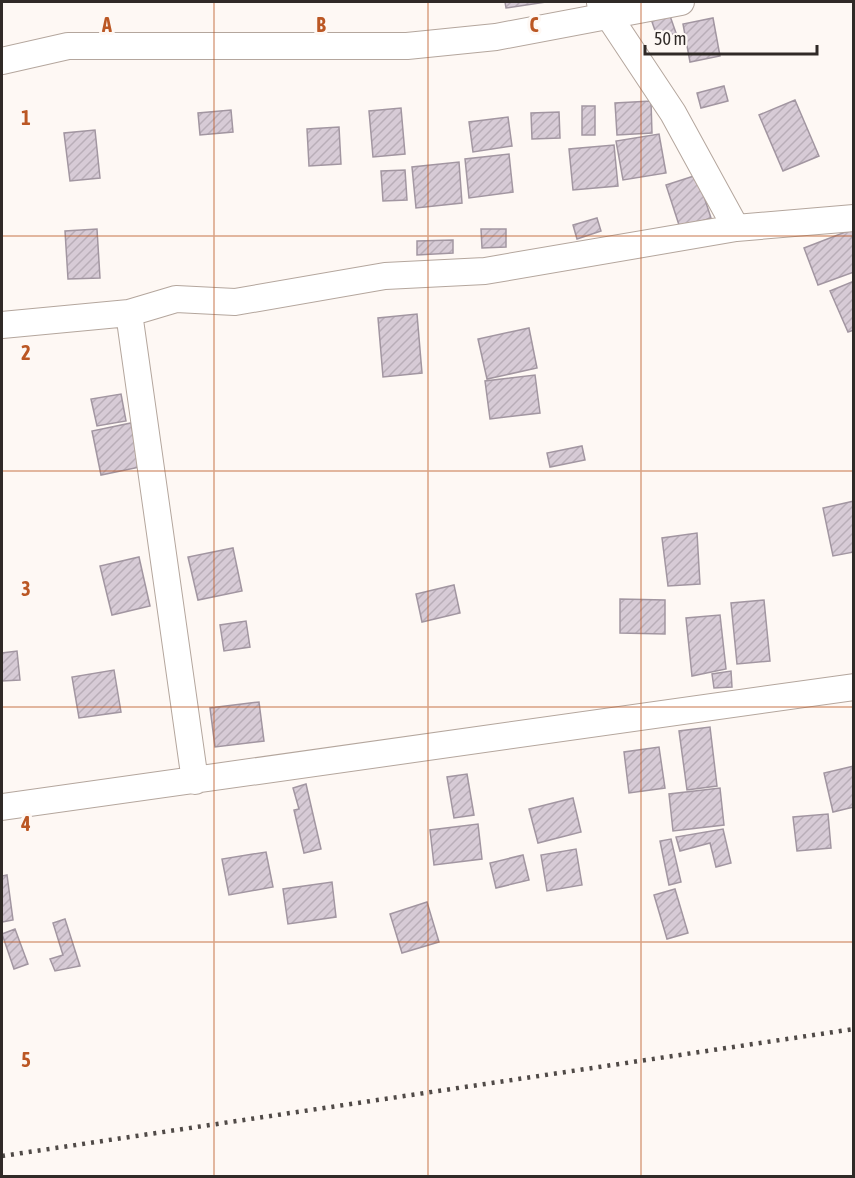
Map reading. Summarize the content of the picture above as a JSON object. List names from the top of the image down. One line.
{"scale_bar":"50 m","grid":{"columns":["A","B","C"],"rows":["1","2","3","4","5"]}}
